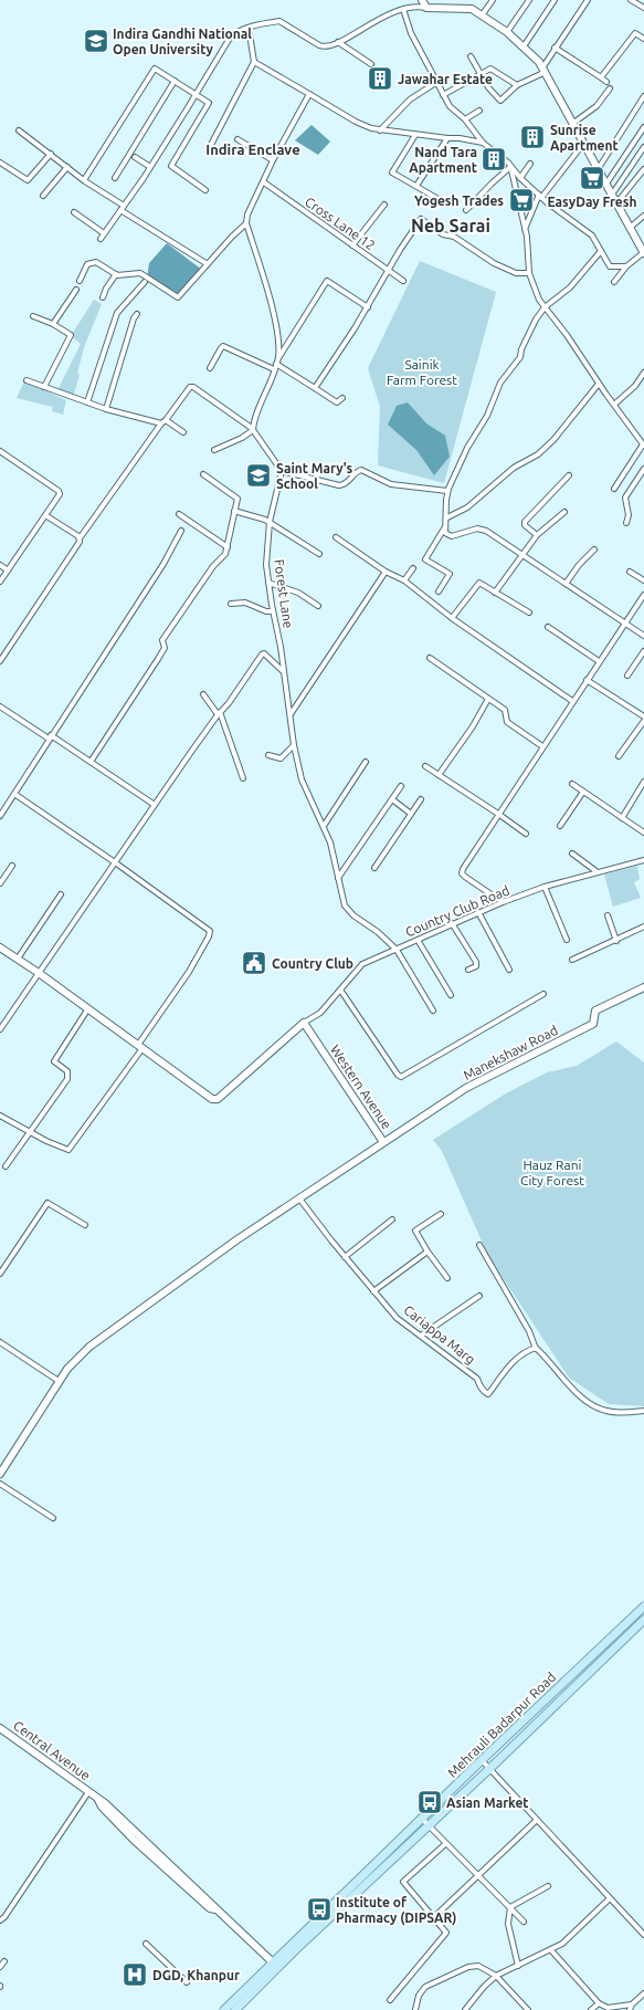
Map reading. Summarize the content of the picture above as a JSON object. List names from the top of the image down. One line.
{"streets":{"main road":["Mehrauli Badarpur Road"],"street":["Cross Lane 12","Forest Lane","Country Club Road","Manekshaw Road","Western Avenue","Cariappa Marg","Central Avenue"]},"crossings":[["Forest Lane","Country Club Road"],["Country Club Road","Western Avenue"],["Manekshaw Road","Western Avenue"],["Western Avenue","Cariappa Marg"],["Mehrauli Badarpur Road","Central Avenue"]],"districts":["Indira Enclave","Neb Sarai"],"parks":["Sainik Farm Forest","Hauz Rani City Forest"],"places":{"school or university":["Indira Gandhi National Open University","Saint Mary's School"],"building":["Jawahar Estate","Sunrise Apartment","Nand Tara Apartment"],"supermarket":["EasyDay Fresh","Yogesh Trades"],"public building":["Country Club"],"bus stop":["Asian Market","Institute of Pharmacy (DIPSAR)"],"hospital":["DGD, Khanpur"]}}
